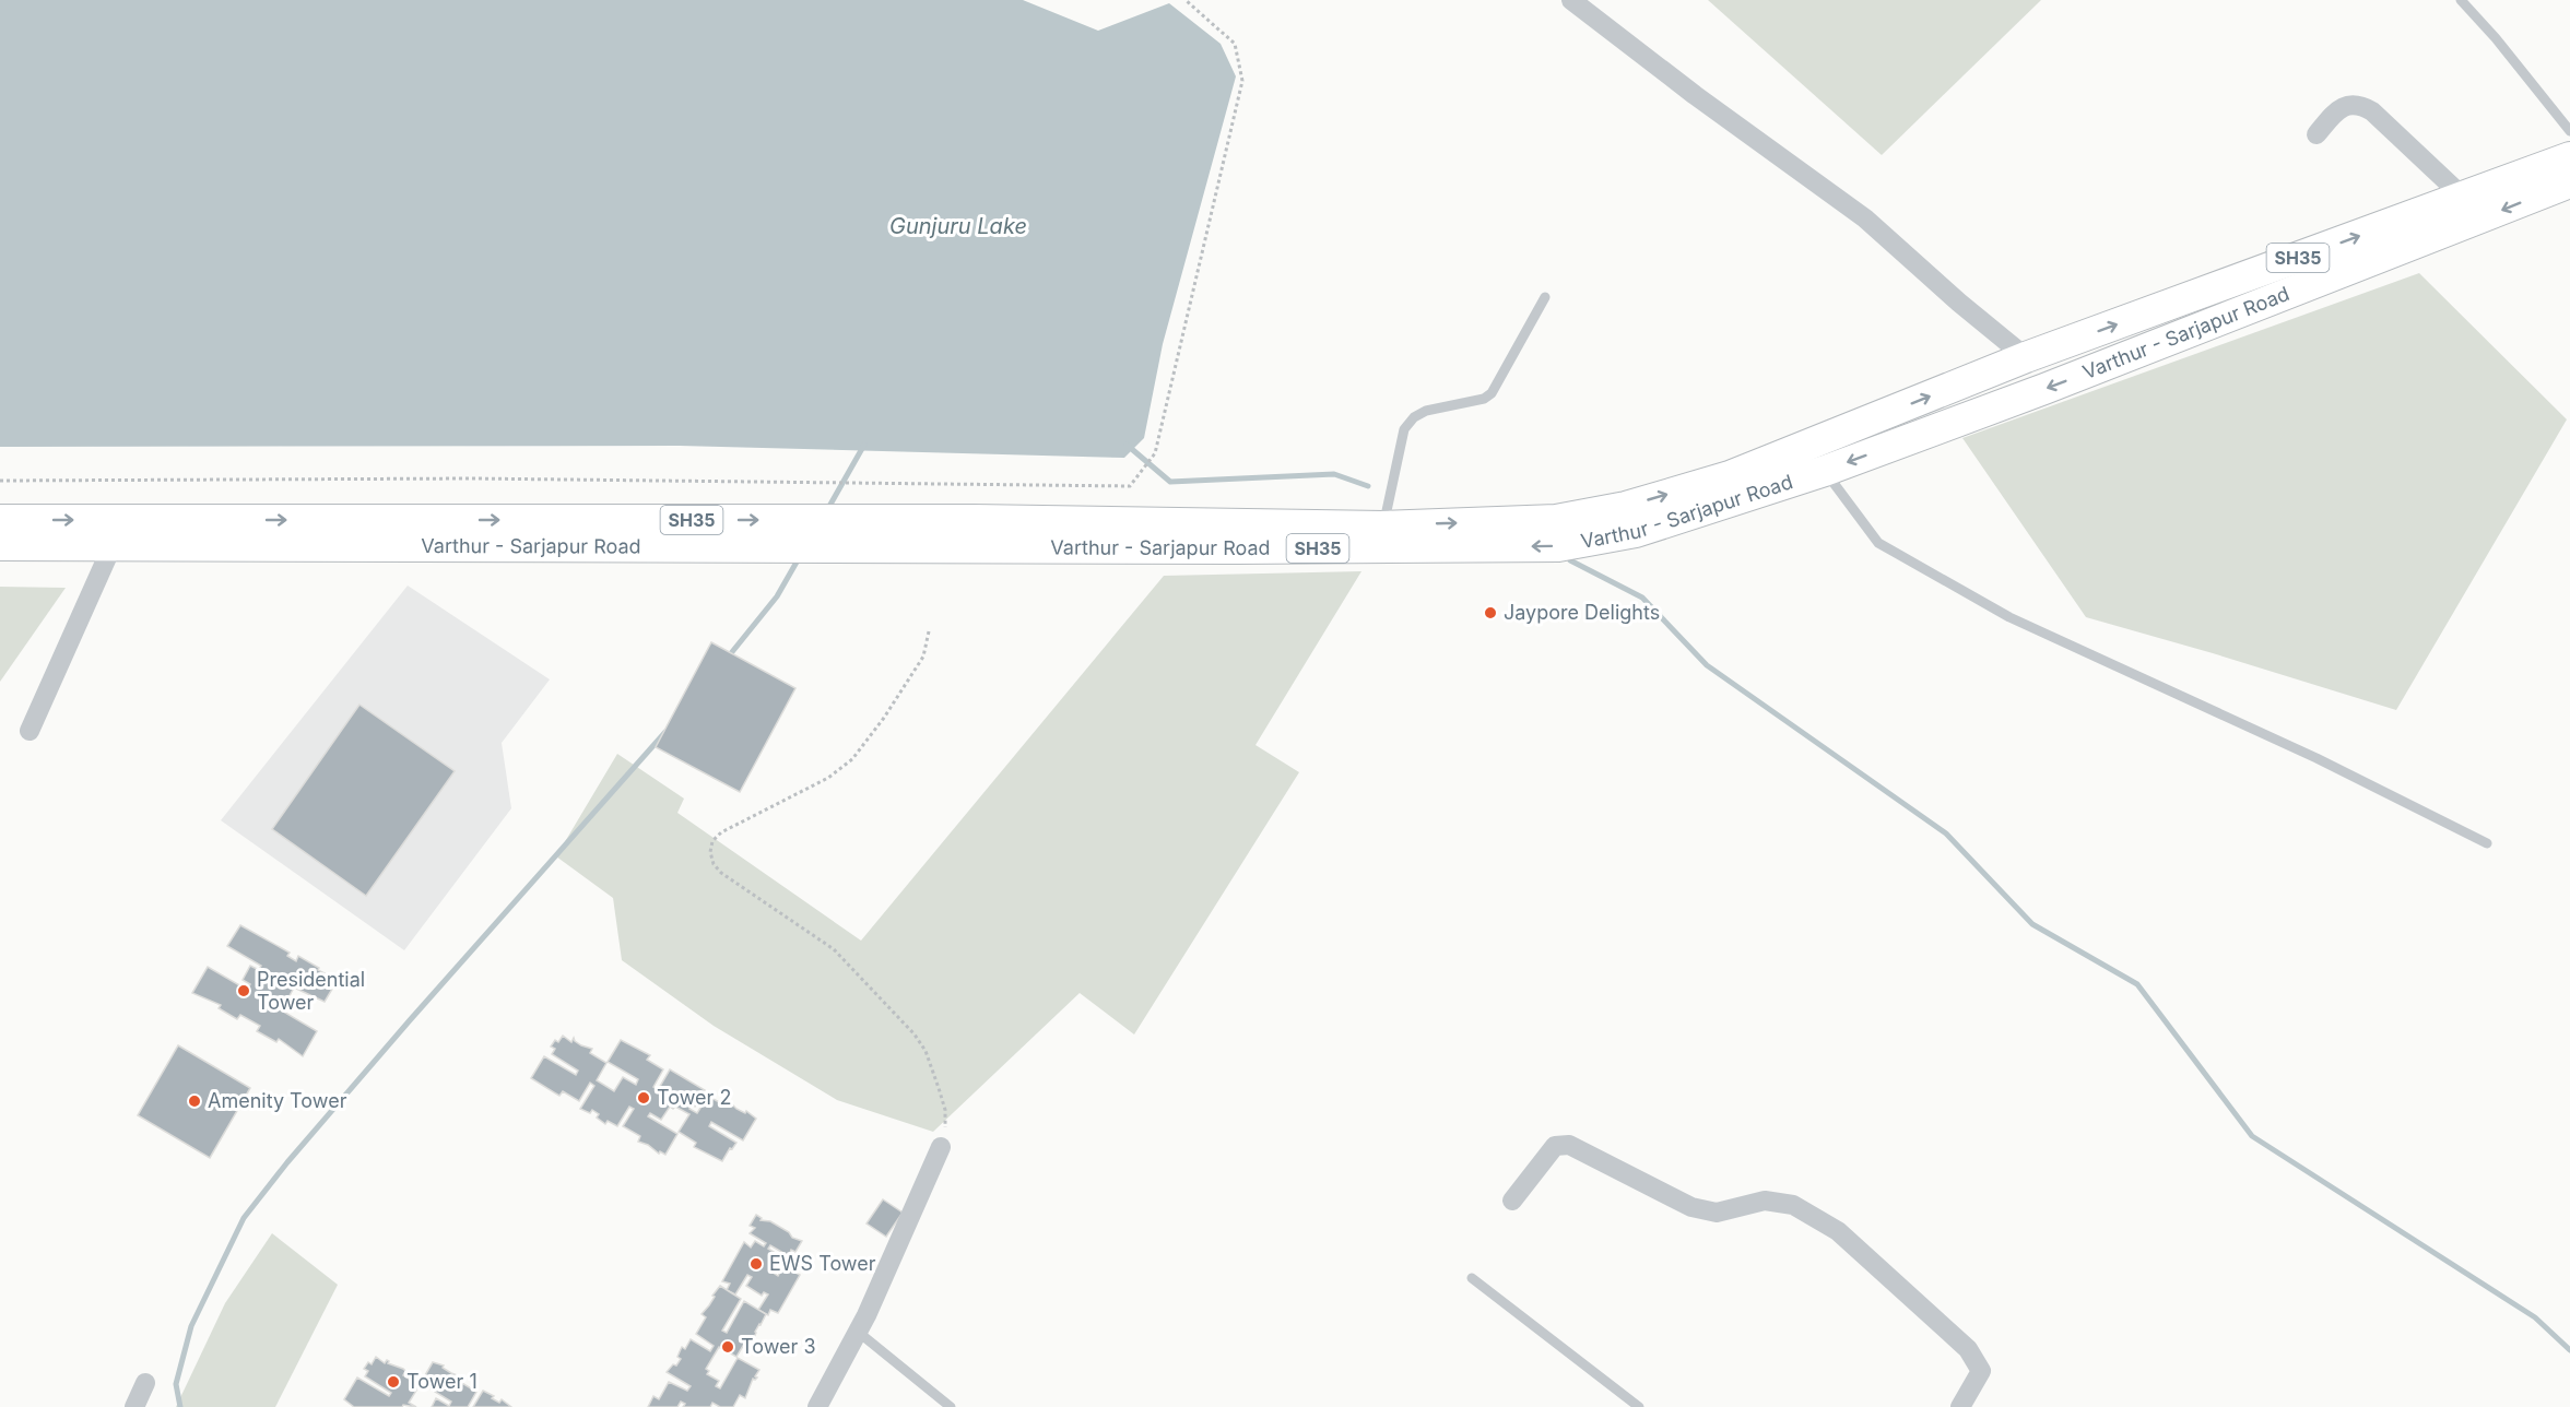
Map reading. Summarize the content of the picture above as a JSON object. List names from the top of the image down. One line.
{"streets":{"main road":["SH35","Varthur - Sarjapur Road"]},"water":["Gunjuru Lake"],"places":["Jaypore Delights","Presidential Tower","Tower 2","Amenity Tower","EWS Tower","Tower 3","Tower 1"]}
